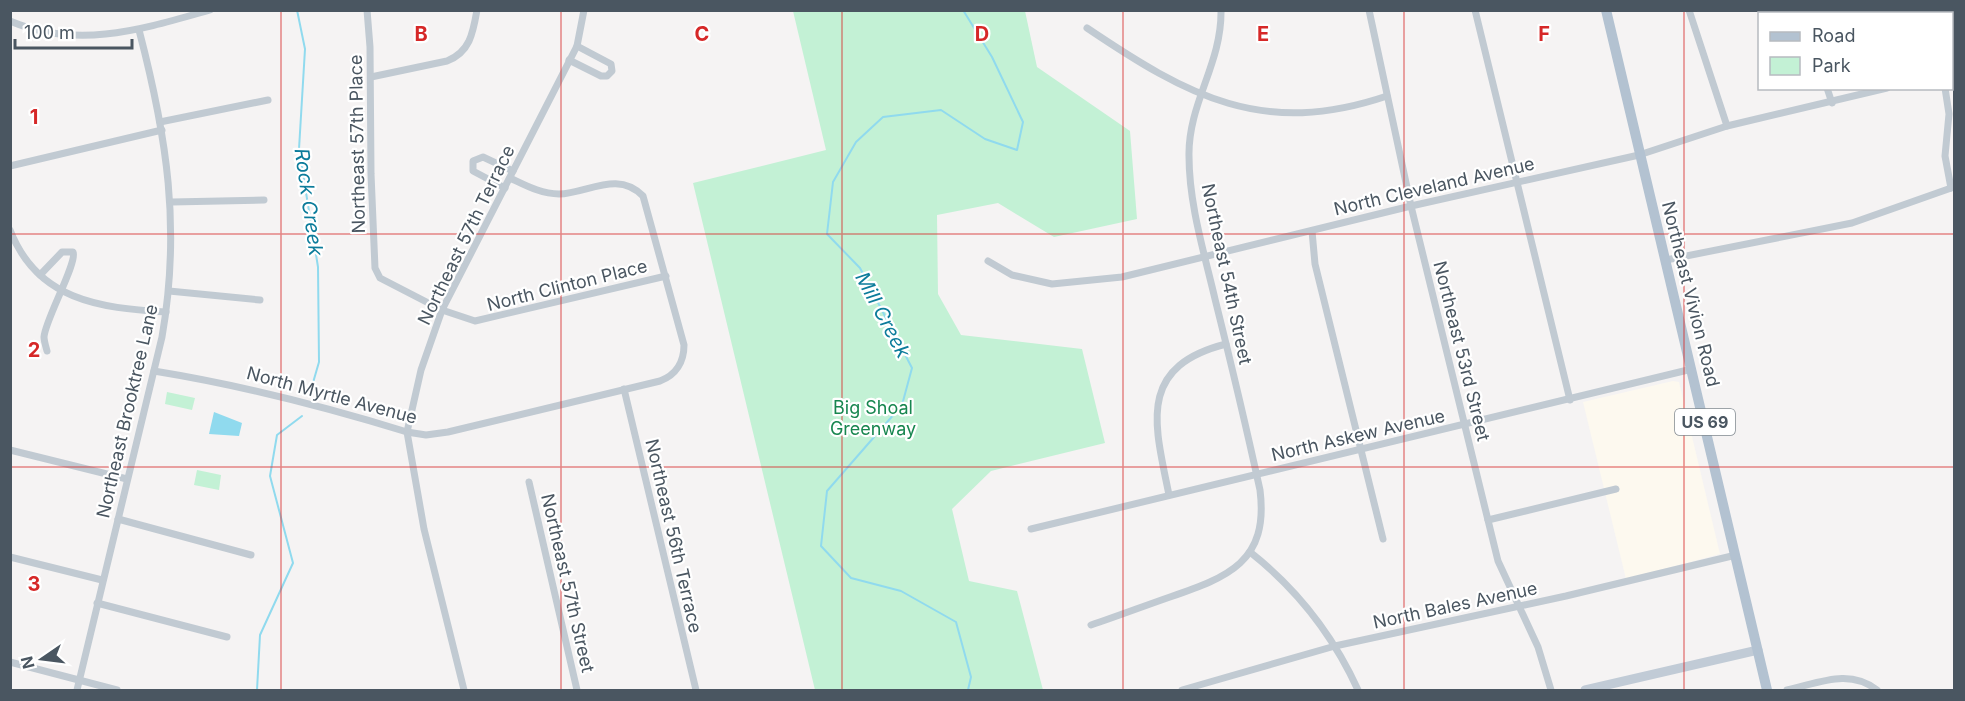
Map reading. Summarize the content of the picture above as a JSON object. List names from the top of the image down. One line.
{"streets":{"main road":["Northeast Vivion Road","US 69"],"street":["Northeast 57th Place","North Cleveland Avenue","Northeast 57th Terrace","Northeast 54th Street","North Clinton Place","Northeast 53rd Street","North Myrtle Avenue","Northeast Brooktree Lane","North Askew Avenue","Northeast 56th Terrace","Northeast 57th Street","North Bales Avenue"]},"crossings":[["Northeast 57th Place","North Clinton Place"],["North Cleveland Avenue","Northeast 54th Street"],["North Cleveland Avenue","Northeast Vivion Road"],["North Cleveland Avenue","Northeast 53rd Street"],["Northeast 57th Terrace","North Clinton Place"],["Northeast 57th Terrace","North Myrtle Avenue"],["Northeast 54th Street","North Askew Avenue"],["North Clinton Place","North Myrtle Avenue"],["Northeast Vivion Road","North Askew Avenue"],["Northeast Vivion Road","North Bales Avenue"],["Northeast 53rd Street","North Askew Avenue"],["Northeast 53rd Street","North Bales Avenue"],["North Myrtle Avenue","Northeast Brooktree Lane"],["North Myrtle Avenue","Northeast 56th Terrace"]],"water":["Rock Creek","Mill Creek"],"parks":["Big Shoal Greenway"],"legend":["Road","Park"],"scale_bar":"100 m","north":"left","grid":{"columns":["B","C","D","E","F"],"rows":["1","2","3"]}}
